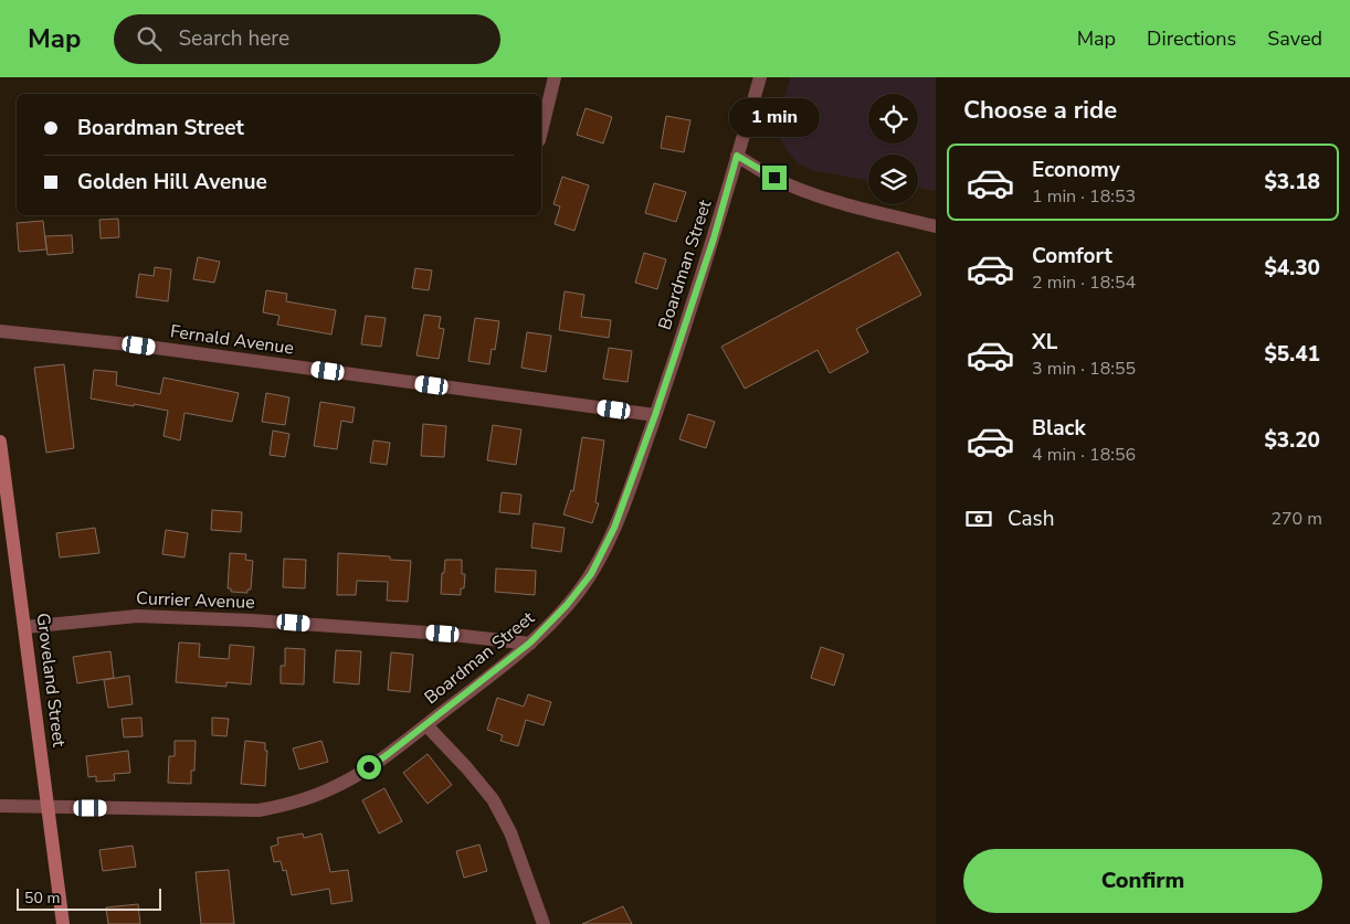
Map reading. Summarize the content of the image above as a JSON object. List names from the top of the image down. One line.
{"streets":{"main road":["Groveland Street"],"street":["Boardman Street","Fernald Avenue","Currier Avenue"]},"crossings":[["Boardman Street","Fernald Avenue"],["Boardman Street","Currier Avenue"],["Boardman Street","Groveland Street"],["Currier Avenue","Groveland Street"]],"scale_bar":"50 m","page":{"header":"Map","search":"Search here","nav":["Map","Directions","Saved"],"heading":"Choose a ride","banner":["Boardman Street","Golden Hill Avenue"],"bubble":"1 min","list":[{"name":"Economy","note":"1 min · 18:53","value":"$3.18"},{"name":"Comfort","note":"2 min · 18:54","value":"$4.30"},{"name":"XL","note":"3 min · 18:55","value":"$5.41"},{"name":"Black","note":"4 min · 18:56","value":"$3.20"}],"pay":["Cash","270 m"],"buttons":"Confirm","scale":"50 m"}}
